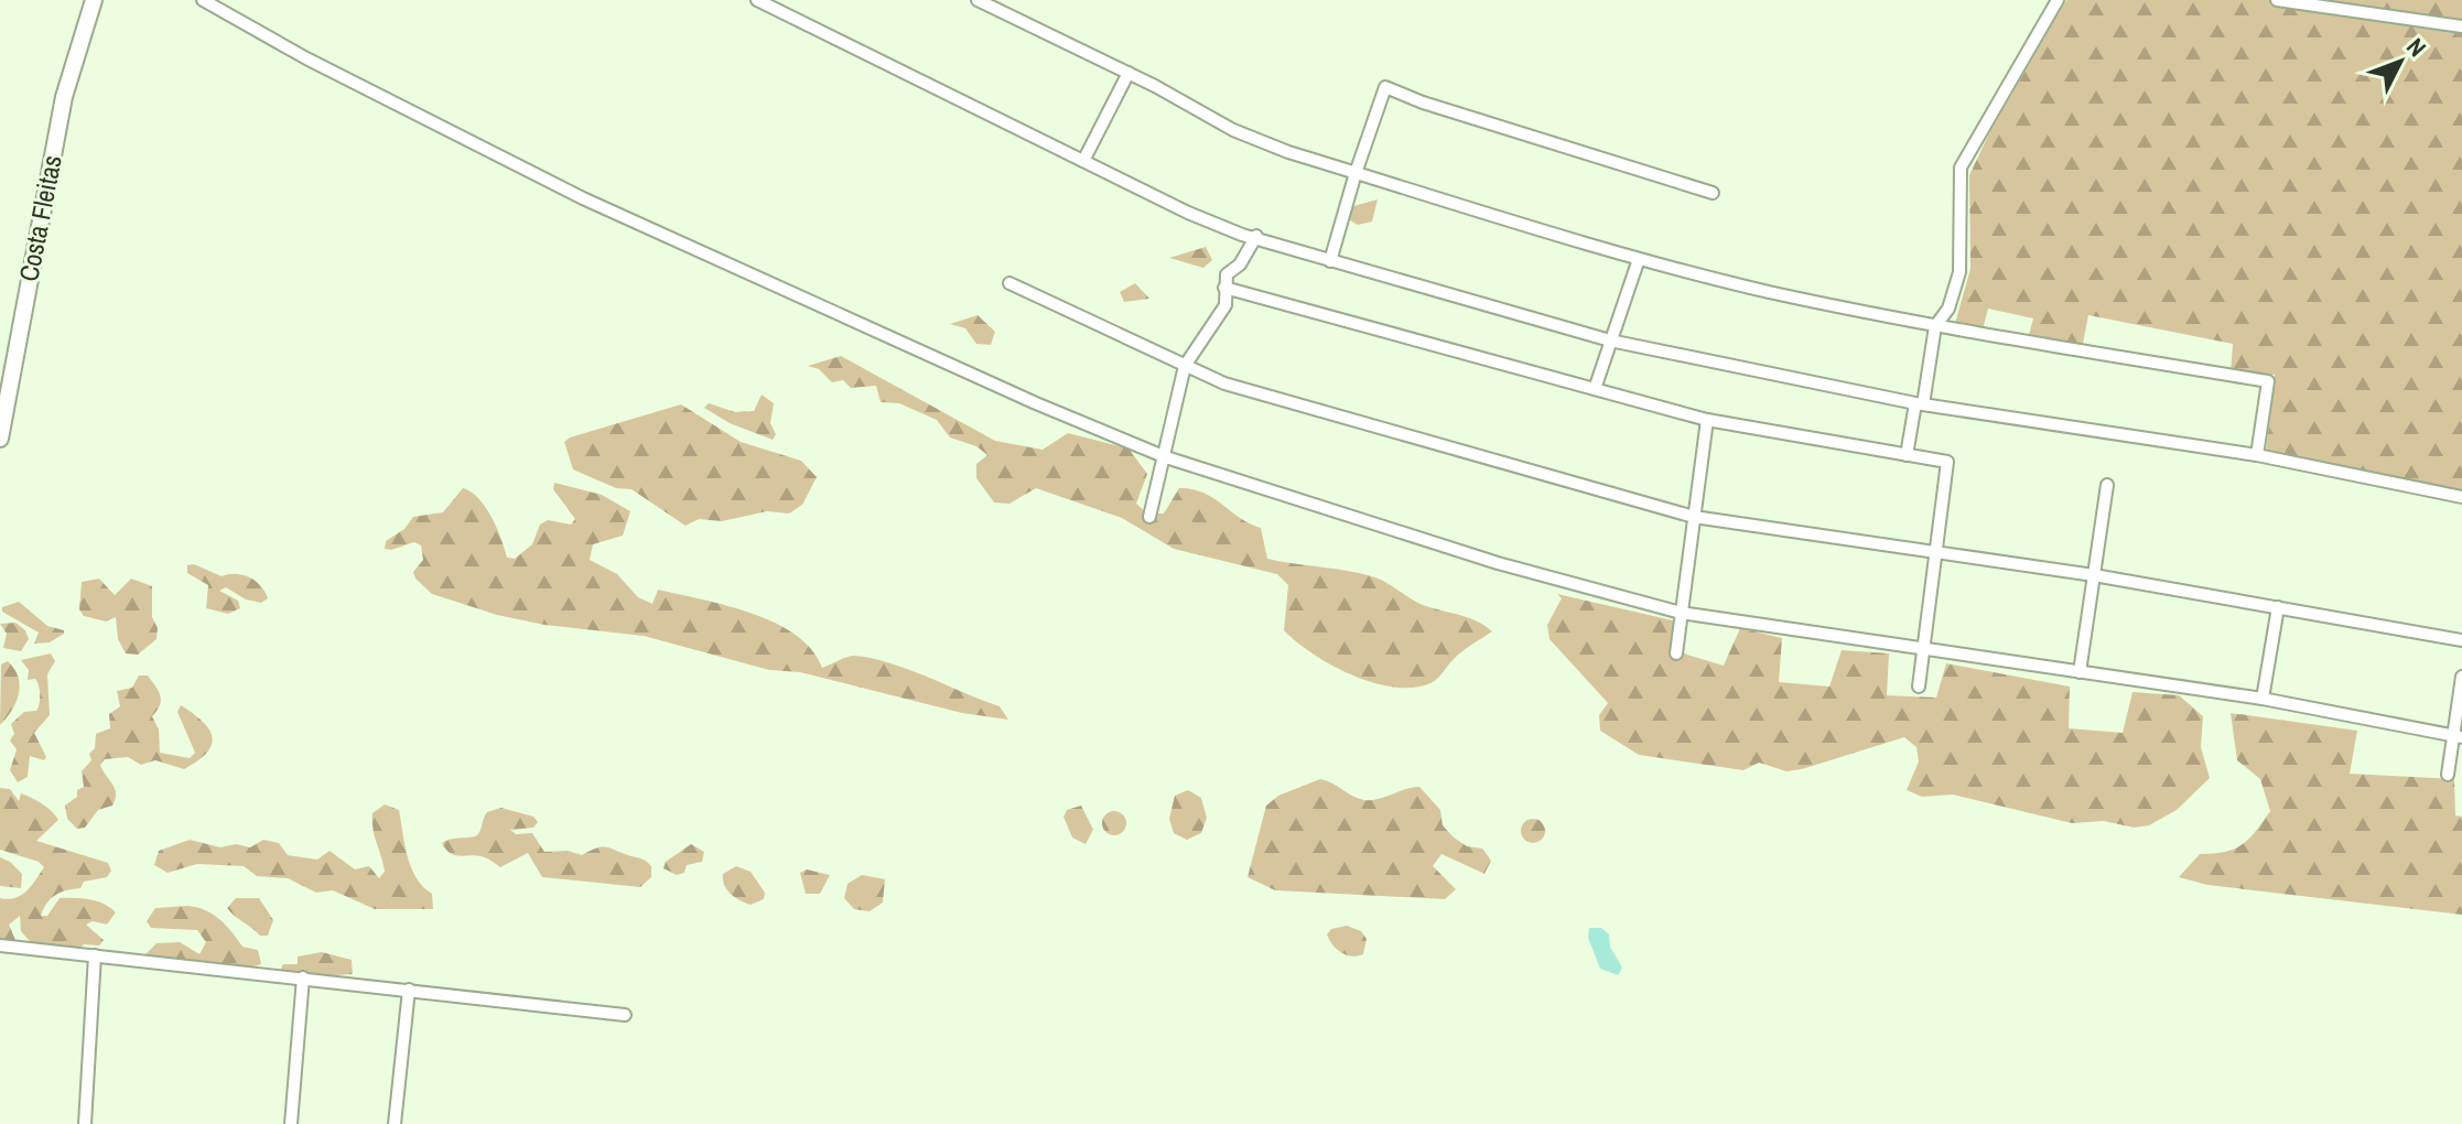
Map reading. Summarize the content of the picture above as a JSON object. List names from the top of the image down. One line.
{"streets":{"main road":["Costa Fleitas"]},"north":"top right"}
